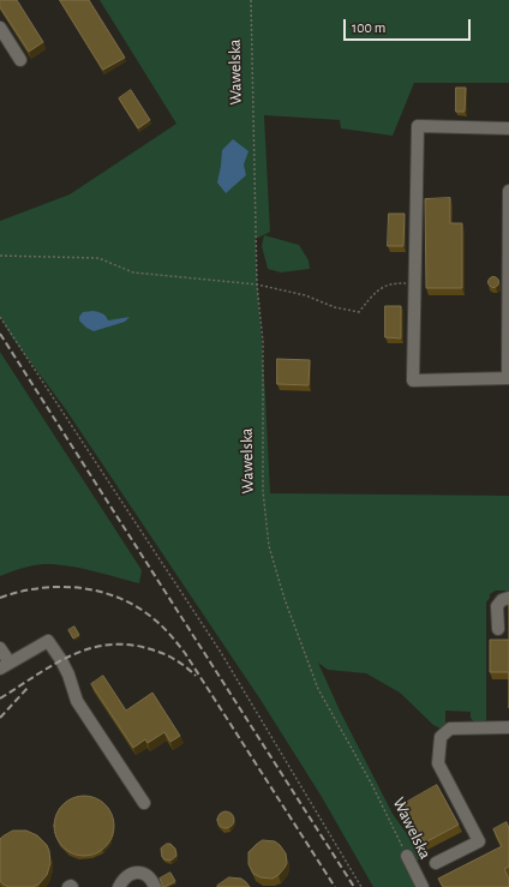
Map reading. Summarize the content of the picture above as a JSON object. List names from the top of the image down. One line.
{"streets":{"lane":["Wawelska"]},"scale_bar":"100 m"}
